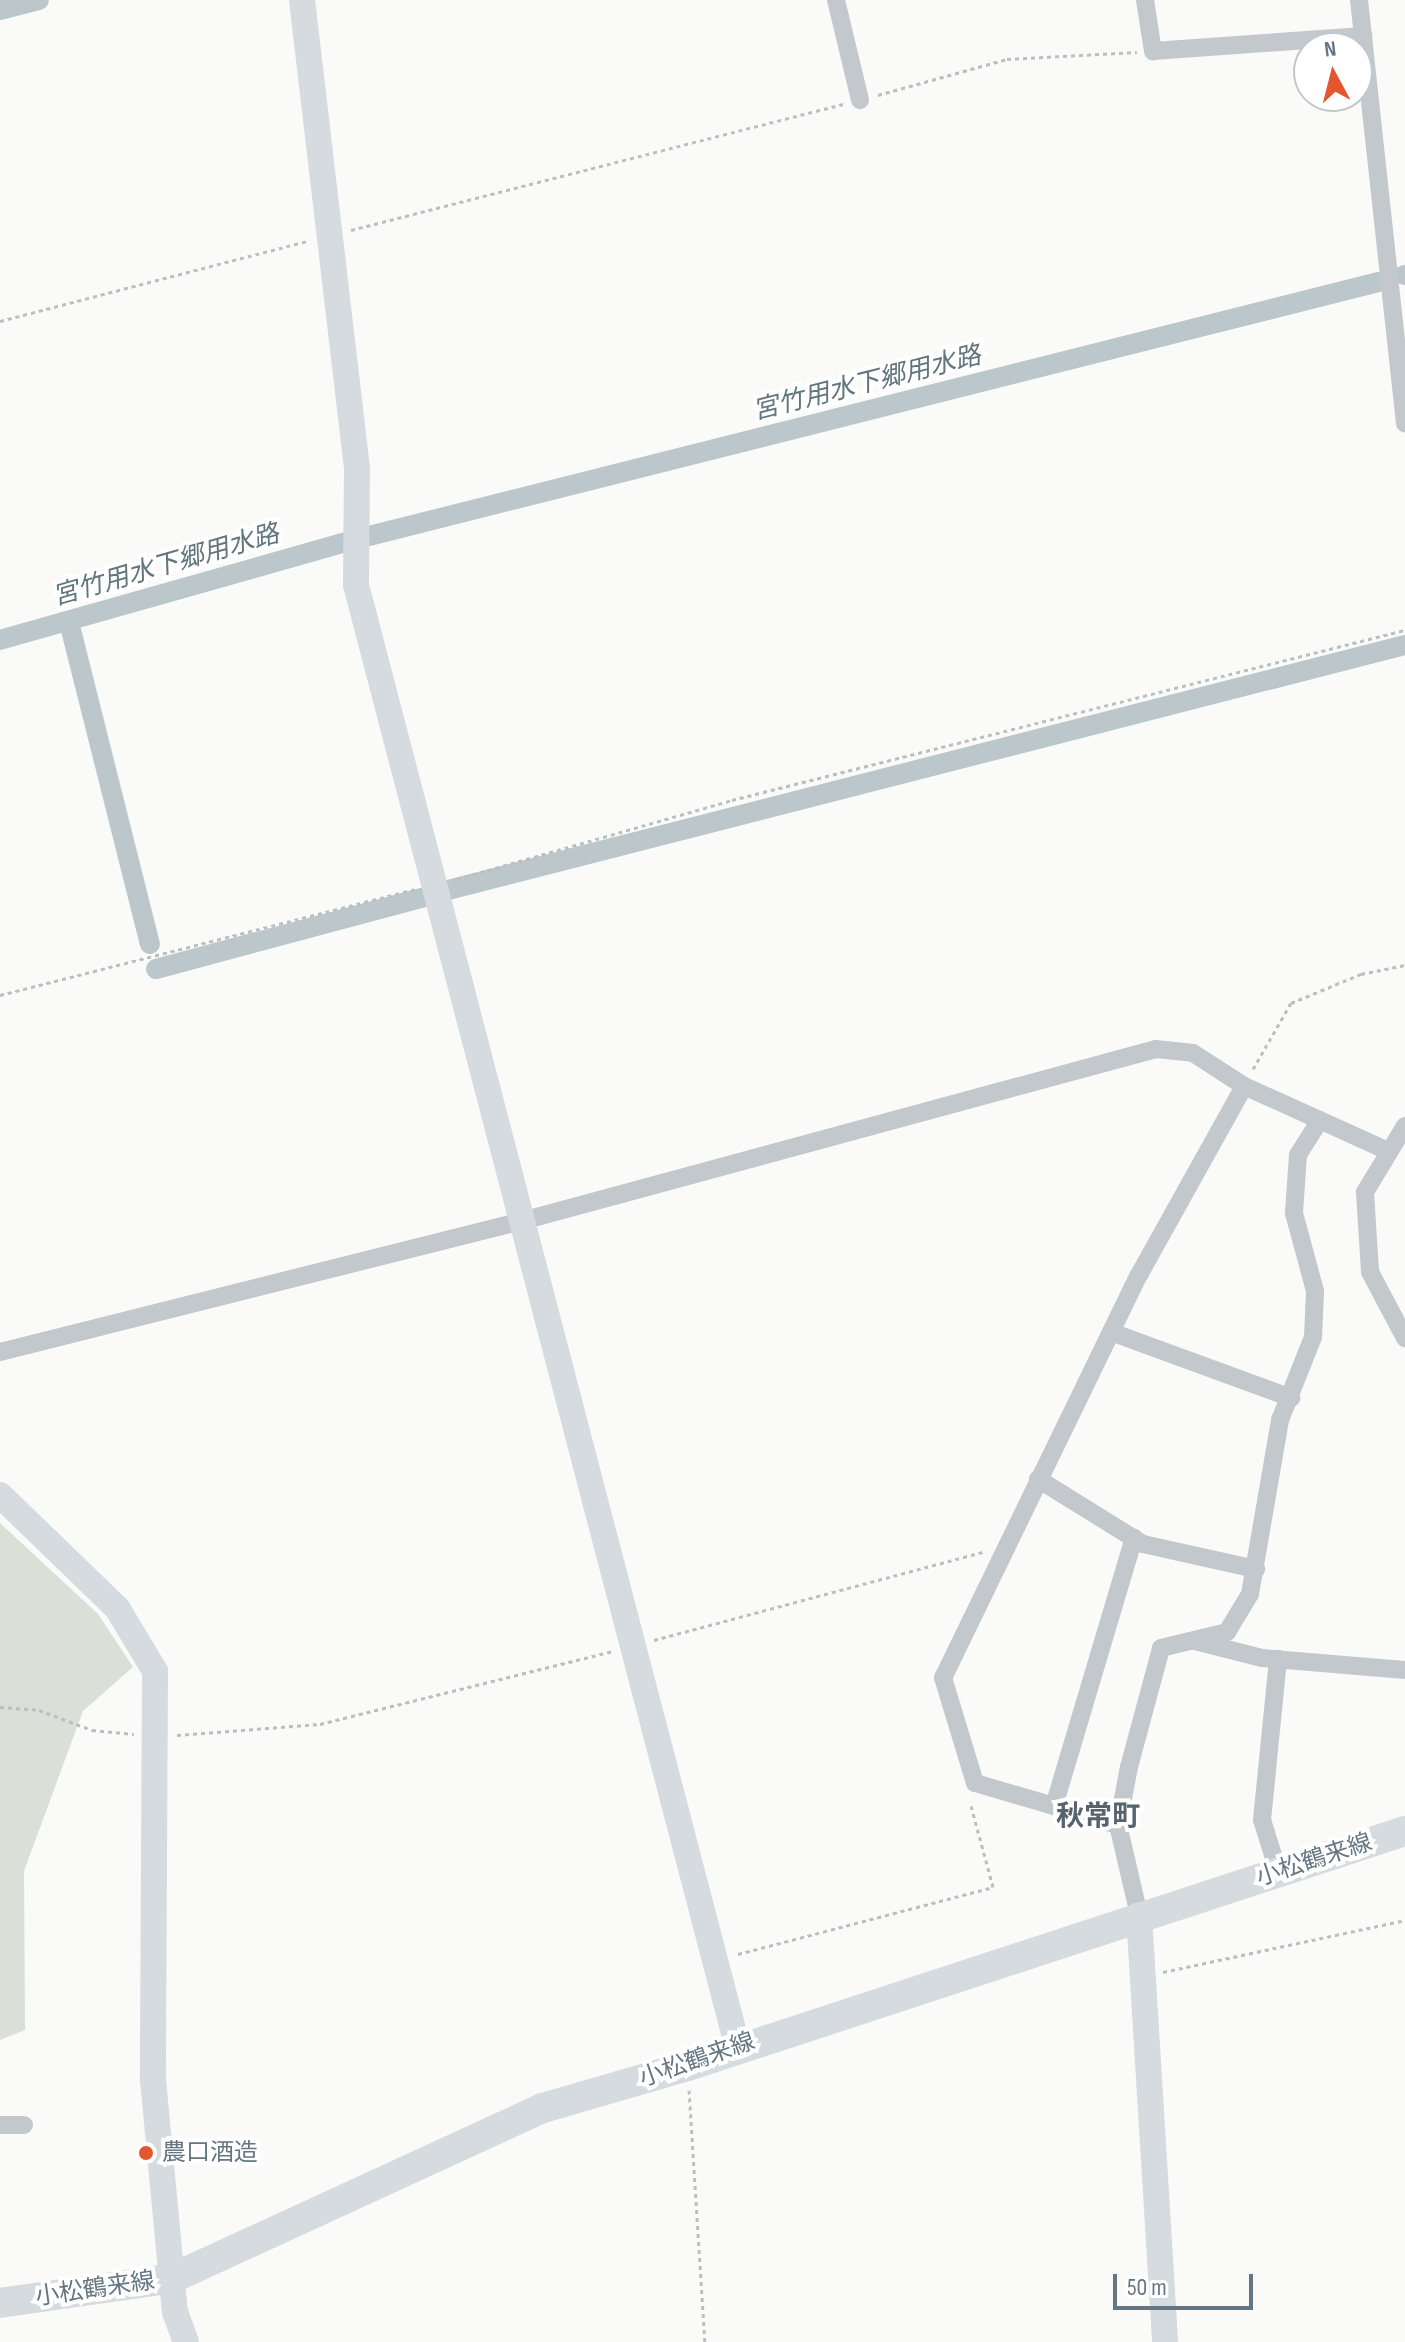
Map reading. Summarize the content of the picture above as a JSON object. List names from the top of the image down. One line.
{"streets":{"main road":["小松鶴来線"]},"districts":["秋常町"],"water":["宮竹用水下郷用水路"],"places":["農口酒造"],"scale_bar":"50 m","north":"top"}
